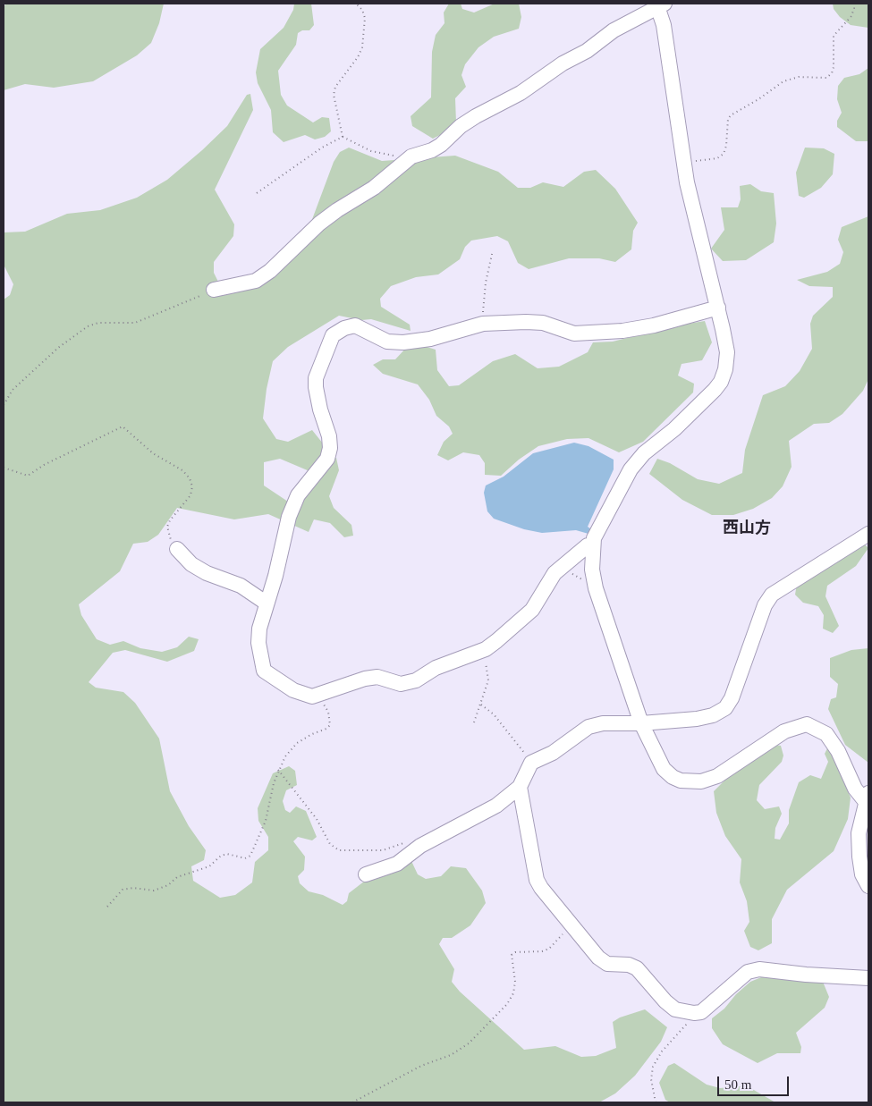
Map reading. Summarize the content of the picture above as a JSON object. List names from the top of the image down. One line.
{"districts":["西山方"],"scale_bar":"50 m"}
